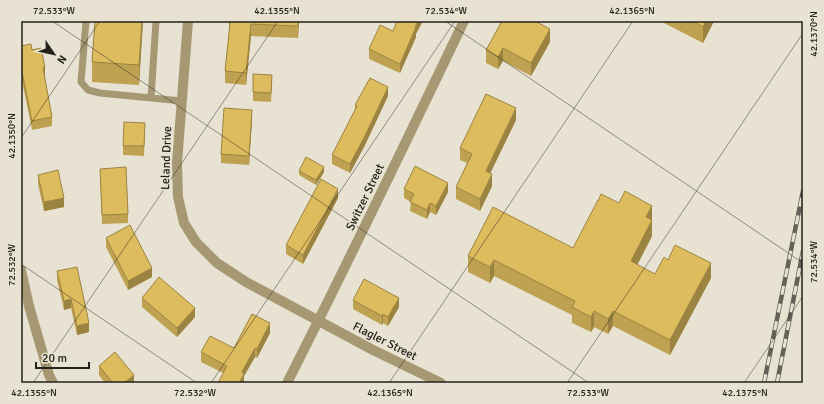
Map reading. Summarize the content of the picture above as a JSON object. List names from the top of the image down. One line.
{"streets":{"street":["Leland Drive","Switzer Street","Flagler Street"]},"crossings":[["Leland Drive","Switzer Street"],["Leland Drive","Flagler Street"],["Switzer Street","Flagler Street"]],"scale_bar":"20 m","north":"bottom right","coordinates":["72.533°W","42.1355°N","72.534°W","42.1365°N","42.1370°N","42.1350°N","72.532°W","42.1375°N"]}
